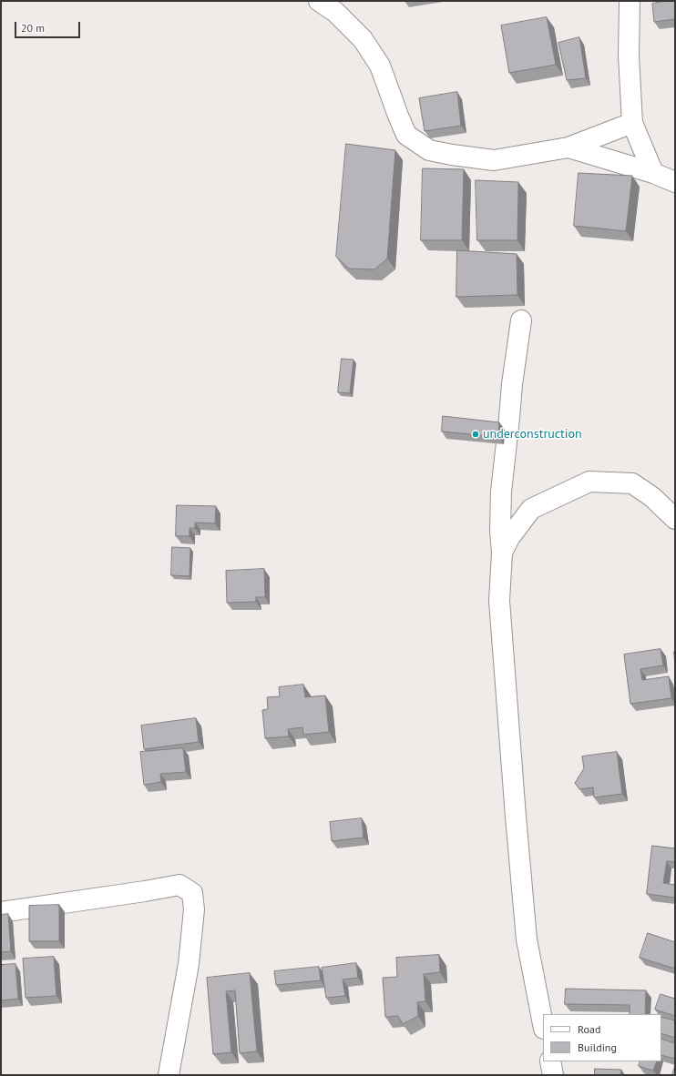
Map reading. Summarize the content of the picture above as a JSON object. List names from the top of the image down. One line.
{"places":["underconstruction"],"legend":["Road","Building"],"scale_bar":"20 m"}
